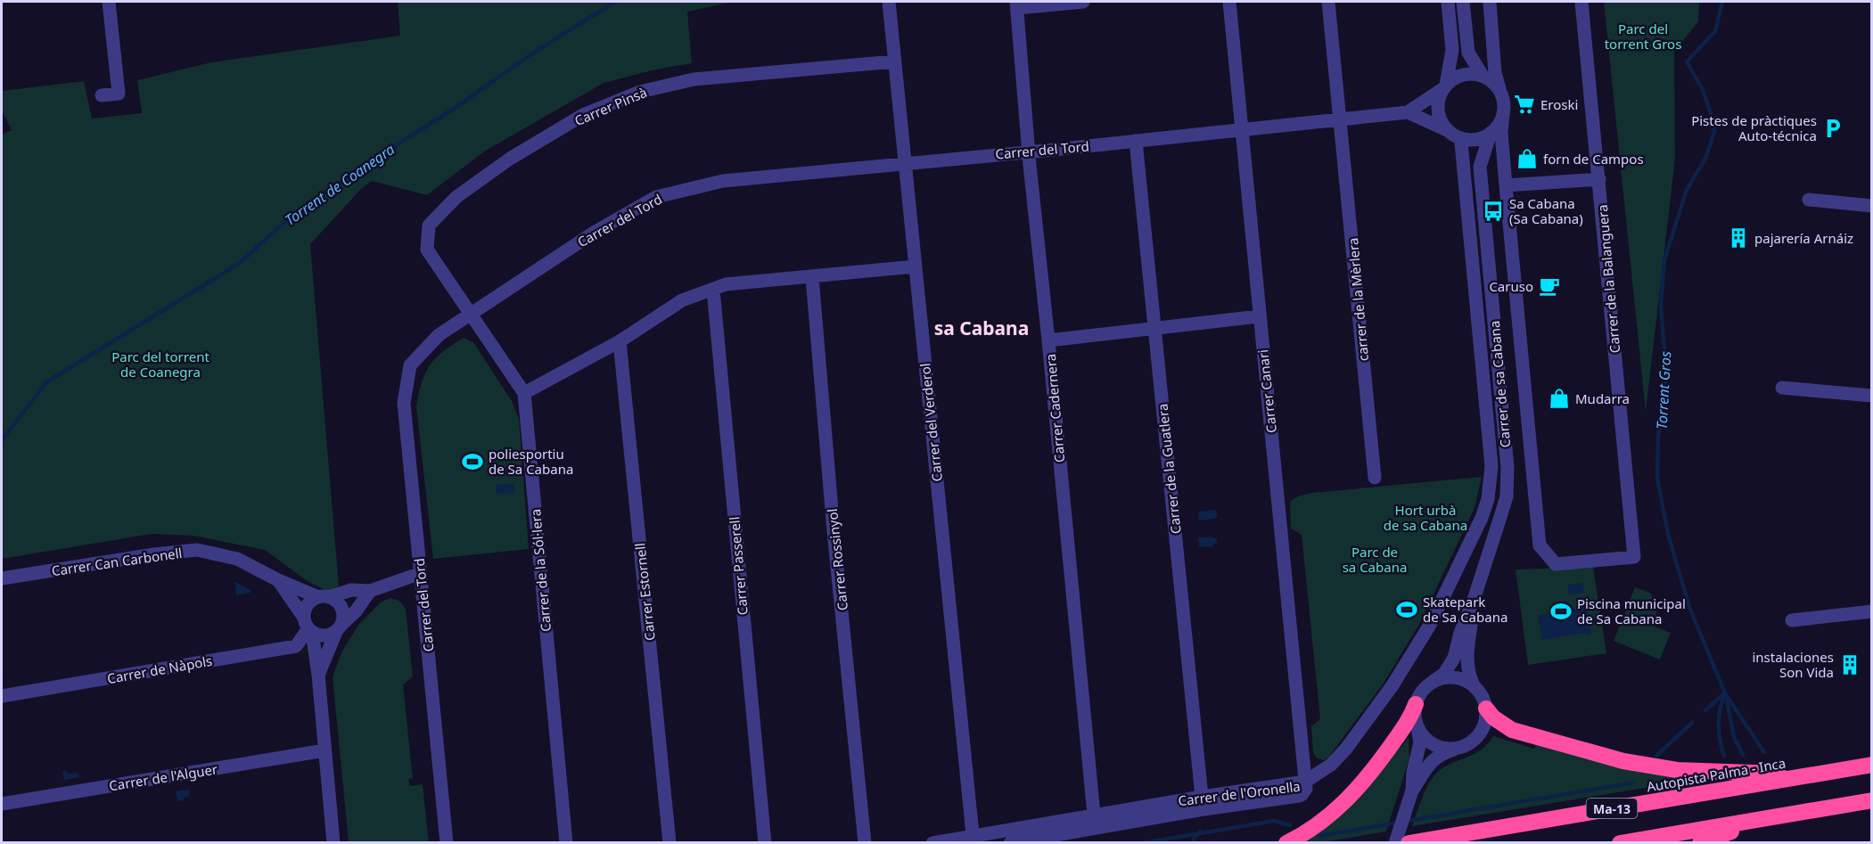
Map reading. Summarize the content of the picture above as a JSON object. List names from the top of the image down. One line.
{"streets":{"highway":["Autopista Palma - Inca","Ma-13"],"street":["Carrer Pinsà","Carrer del Tord","Carrer de la Balanguera","carrer de la Mèrlera","Carrer de sa Cabana","Carrer Canari","Carrer Cadernera","Carrer del Verderol","Carrer de la Guatlera","Carrer Rossinyol","Carrer Can Carbonell","Carrer Passerell","Carrer de la Sól·lera","Carrer Estornell","Carrer de Nàpols","Carrer de l'Alguer","Carrer de l'Oronella"]},"crossings":[["Carrer Pinsà","Carrer del Tord"],["Carrer Pinsà","Carrer del Verderol"],["Carrer Pinsà","Carrer de la Sól·lera"],["Carrer del Tord","carrer de la Mèrlera"],["Carrer del Tord","Carrer de sa Cabana"],["Carrer del Tord","Carrer Canari"],["Carrer del Tord","Carrer Cadernera"],["Carrer del Tord","Carrer del Verderol"],["Carrer del Tord","Carrer de la Guatlera"],["Carrer del Tord","Carrer de la Sól·lera"],["Carrer Canari","Carrer de l'Oronella"],["Carrer Cadernera","Carrer de l'Oronella"],["Carrer del Verderol","Carrer de l'Oronella"],["Carrer de la Guatlera","Carrer de l'Oronella"],["Carrer Can Carbonell","Carrer de Nàpols"]],"districts":["sa Cabana"],"water":["Torrent de Coanegra","Torrent Gros"],"parks":["Parc del torrent Gros","Parc del torrent de Coanegra","Hort urbà de sa Cabana","Parc de sa Cabana"],"places":{"supermarket":["Eroski"],"parking":["Pistes de pràctiques Auto-técnica"],"shop":["forn de Campos","Mudarra"],"bus stop":["Sa Cabana (Sa Cabana)"],"building":["pajarería Arnáiz","instalaciones Son Vida"],"cafe":["Caruso"],"sports":["poliesportiu de Sa Cabana","Skatepark de Sa Cabana","Piscina municipal de Sa Cabana"]}}
